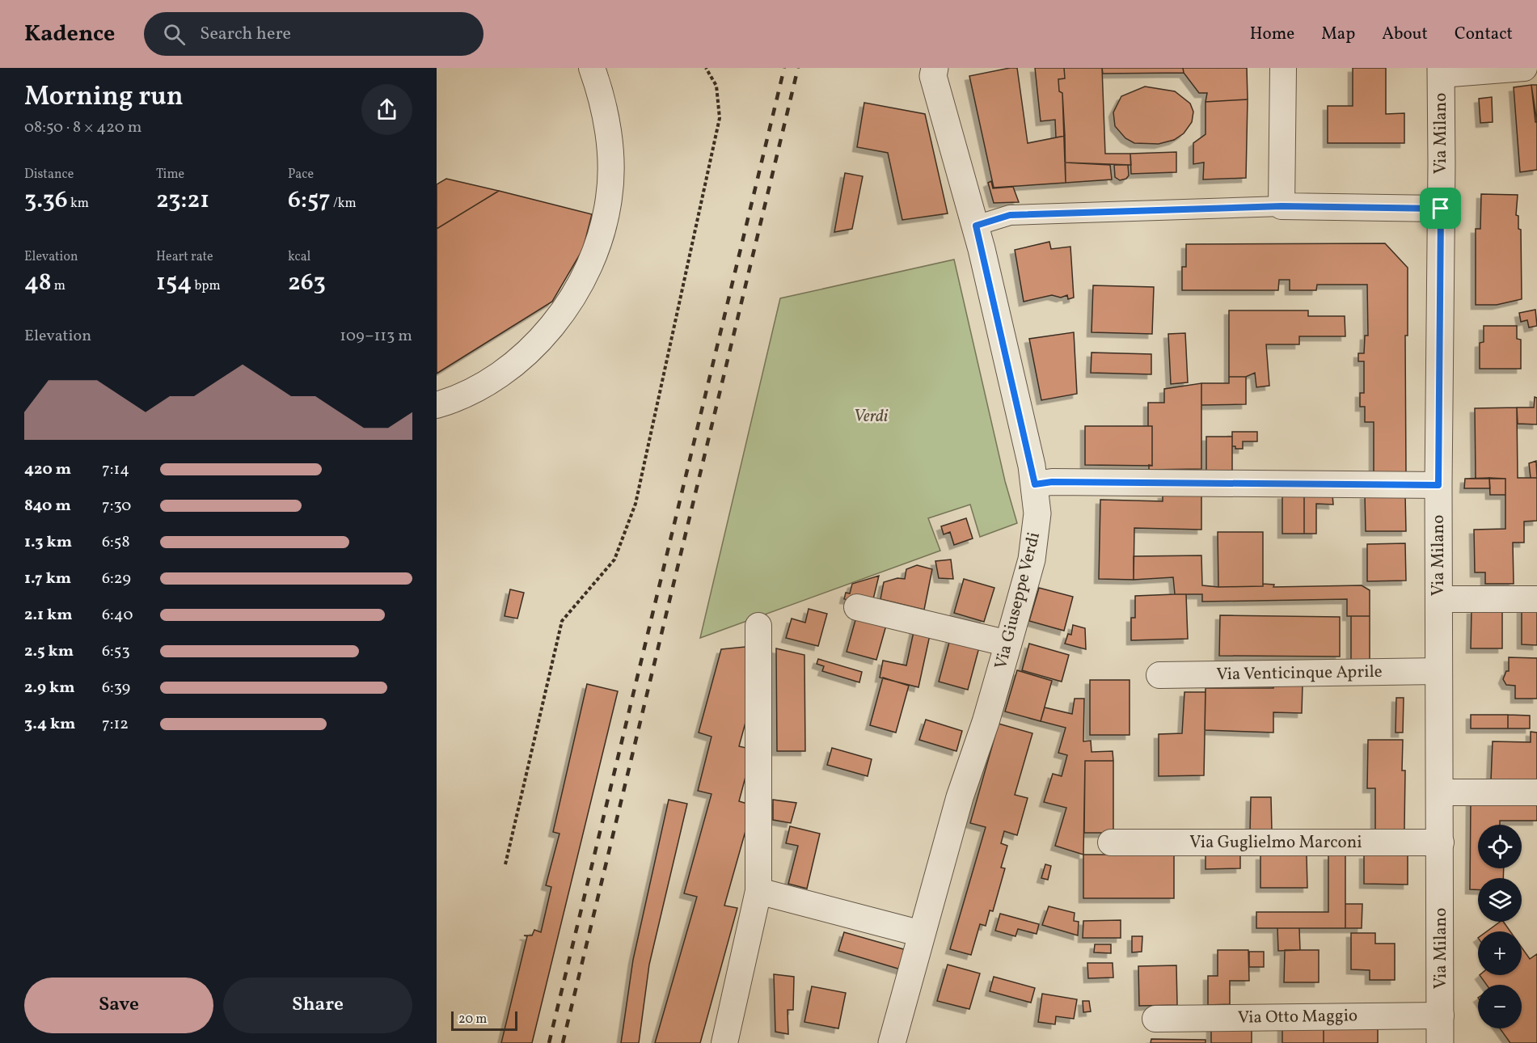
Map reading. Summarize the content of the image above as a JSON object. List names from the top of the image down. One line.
{"streets":{"street":["Via Milano","Via Giuseppe Verdi","Via Venticinque Aprile","Via Guglielmo Marconi","Via Otto Maggio"]},"crossings":[["Via Milano","Via Venticinque Aprile"],["Via Milano","Via Guglielmo Marconi"],["Via Milano","Via Otto Maggio"]],"parks":["Verdi"],"scale_bar":"20 m","page":{"header":"Kadence","search":"Search here","nav":["Home","Map","About","Contact"],"heading":["Morning run","08:50 · 8 × 420 m"],"stats":[["Distance","3.36 km"],["Time","23:21"],["Pace","6:57 /km"],["Elevation","48 m"],["Heart rate","154 bpm"],["kcal","263"]],"chart":["Elevation","109–113 m"],"list":[{"name":"420 m","note":"7:14"},{"name":"840 m","note":"7:30"},{"name":"1.3 km","note":"6:58"},{"name":"1.7 km","note":"6:29"},{"name":"2.1 km","note":"6:40"},{"name":"2.5 km","note":"6:53"},{"name":"2.9 km","note":"6:39"},{"name":"3.4 km","note":"7:12"}],"map_buttons":["+","−"],"buttons":["Save","Share"],"scale":"20 m"}}
